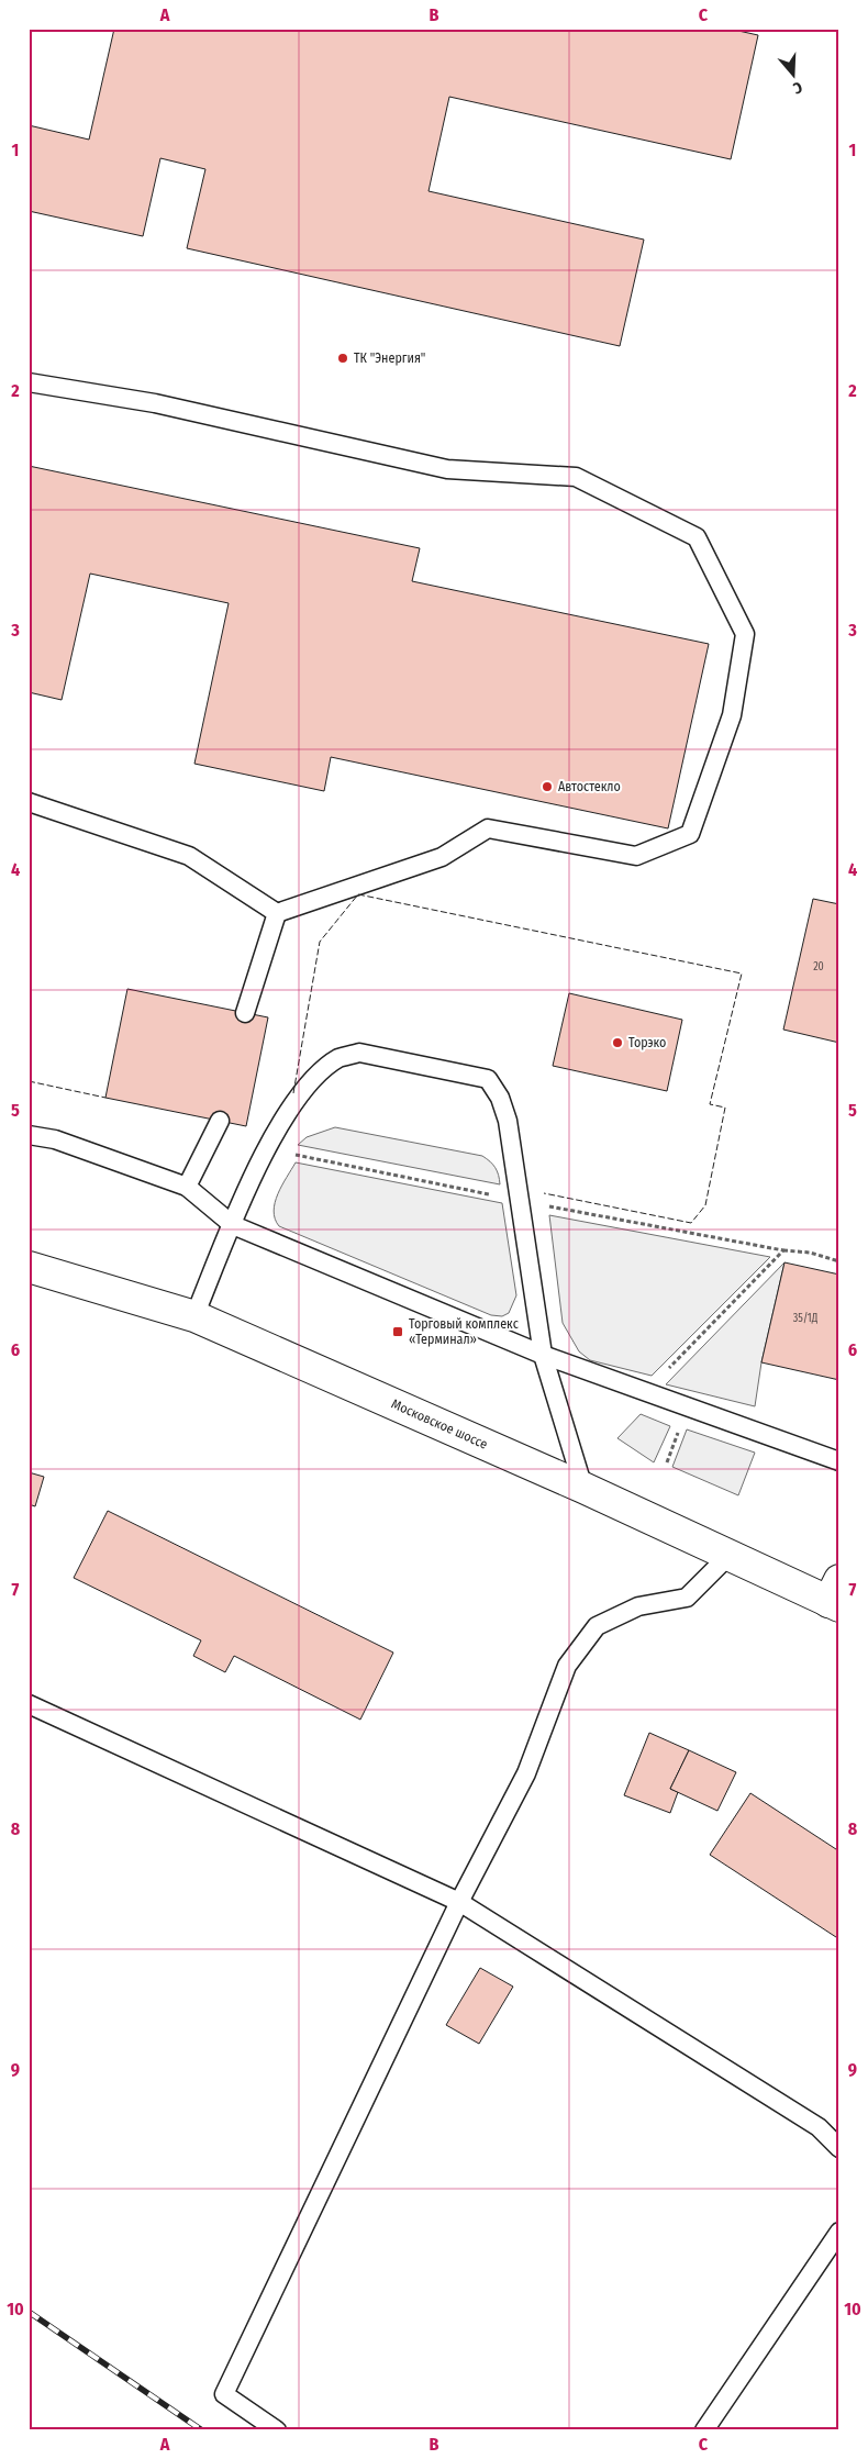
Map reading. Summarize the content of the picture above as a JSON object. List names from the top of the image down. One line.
{"streets":{"main road":["Московское шоссе"]},"places":{"other":["ТК \"Энергия\"","Автостекло","Торэко"],"transit":["Торговый комплекс «Терминал»"]},"house_numbers":["20","35/1Д"],"north":"bottom","grid":{"columns":["A","B","C"],"rows":["1","2","3","4","5","6","7","8","9","10"]}}
